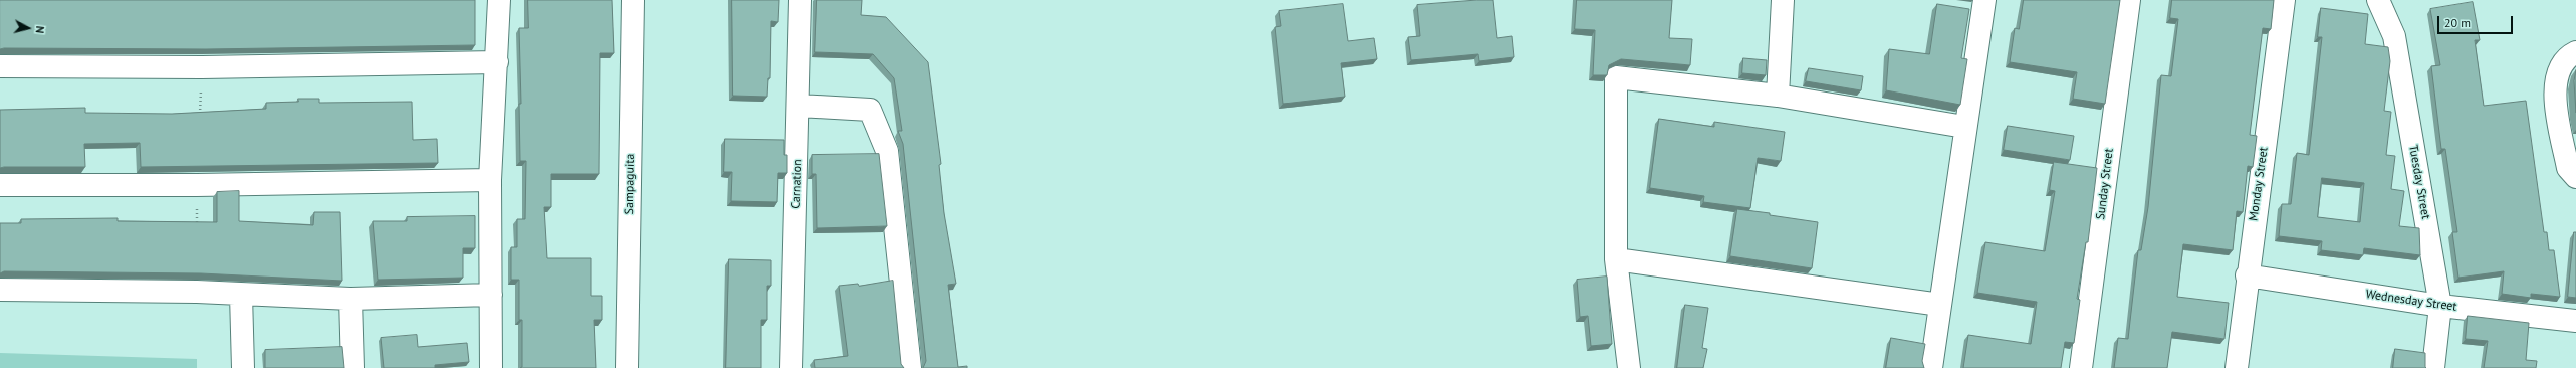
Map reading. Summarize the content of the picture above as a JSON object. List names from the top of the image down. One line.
{"streets":{"street":["Tuesday Street","Sampaguita","Carnation","Sunday Street","Monday Street","Wednesday Street"]},"crossings":[["Tuesday Street","Wednesday Street"],["Monday Street","Wednesday Street"]],"scale_bar":"20 m","north":"right"}
